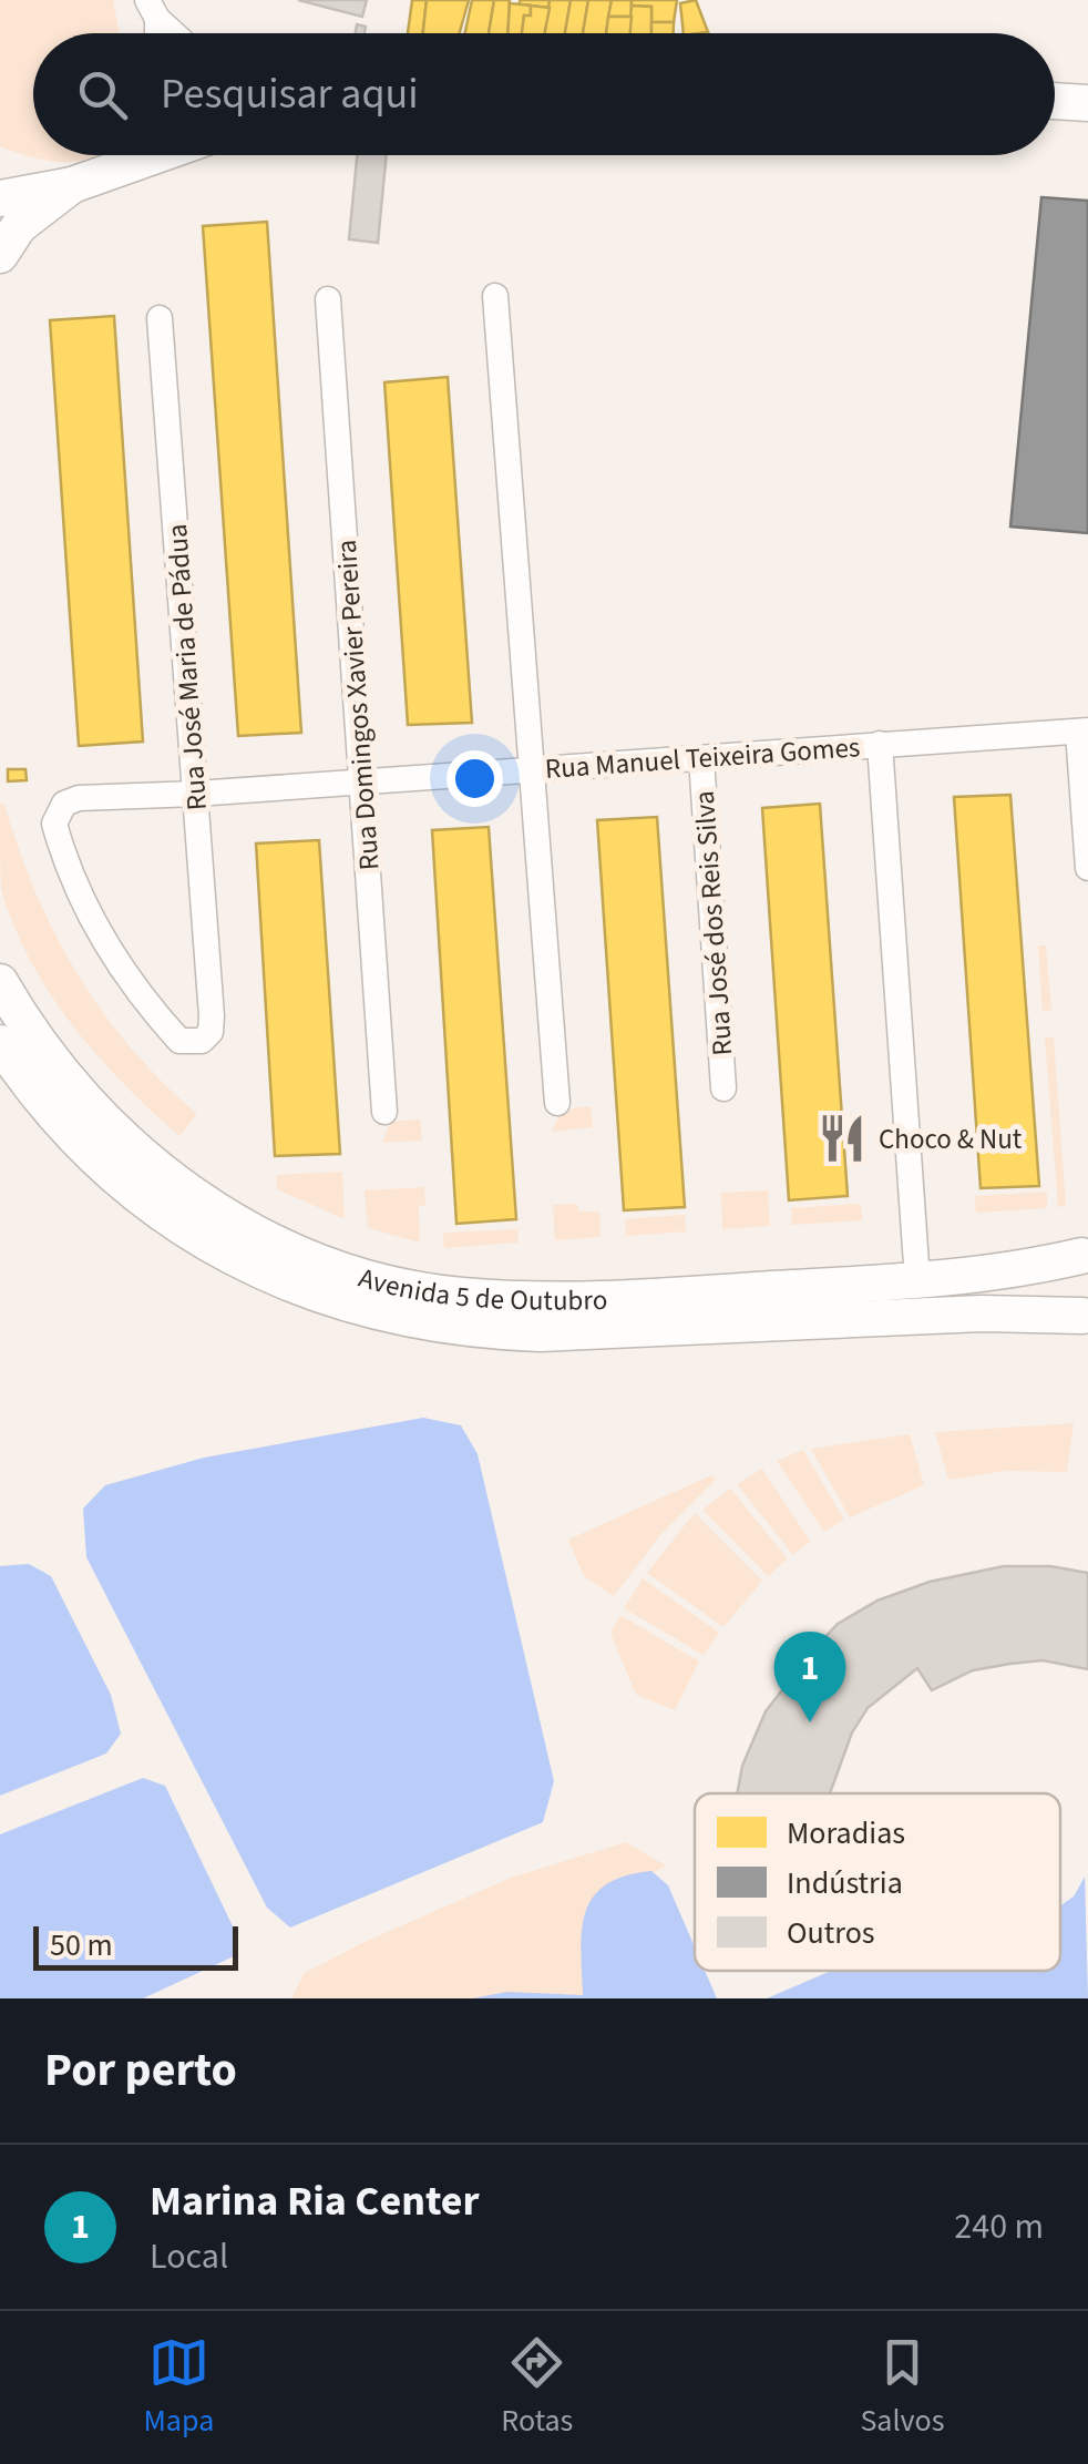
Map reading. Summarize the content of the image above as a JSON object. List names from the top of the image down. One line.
{"streets":{"main road":["Avenida 5 de Outubro"],"street":["Rua José Maria de Pádua","Rua Domingos Xavier Pereira","Rua Manuel Teixeira Gomes","Rua José dos Reis Silva"]},"crossings":[["Rua José Maria de Pádua","Rua Manuel Teixeira Gomes"],["Rua Domingos Xavier Pereira","Rua Manuel Teixeira Gomes"],["Rua Manuel Teixeira Gomes","Rua José dos Reis Silva"]],"places":{"restaurant":["Choco & Nut"]},"legend":["Moradias","Indústria","Outros"],"scale_bar":"50 m","page":{"search":"Pesquisar aqui","pins":"1","scale":"50 m","heading":"Por perto","list":[{"mark":"1","name":"Marina Ria Center","note":"Local","value":"240 m"}],"nav":["Mapa","Rotas","Salvos"]}}
